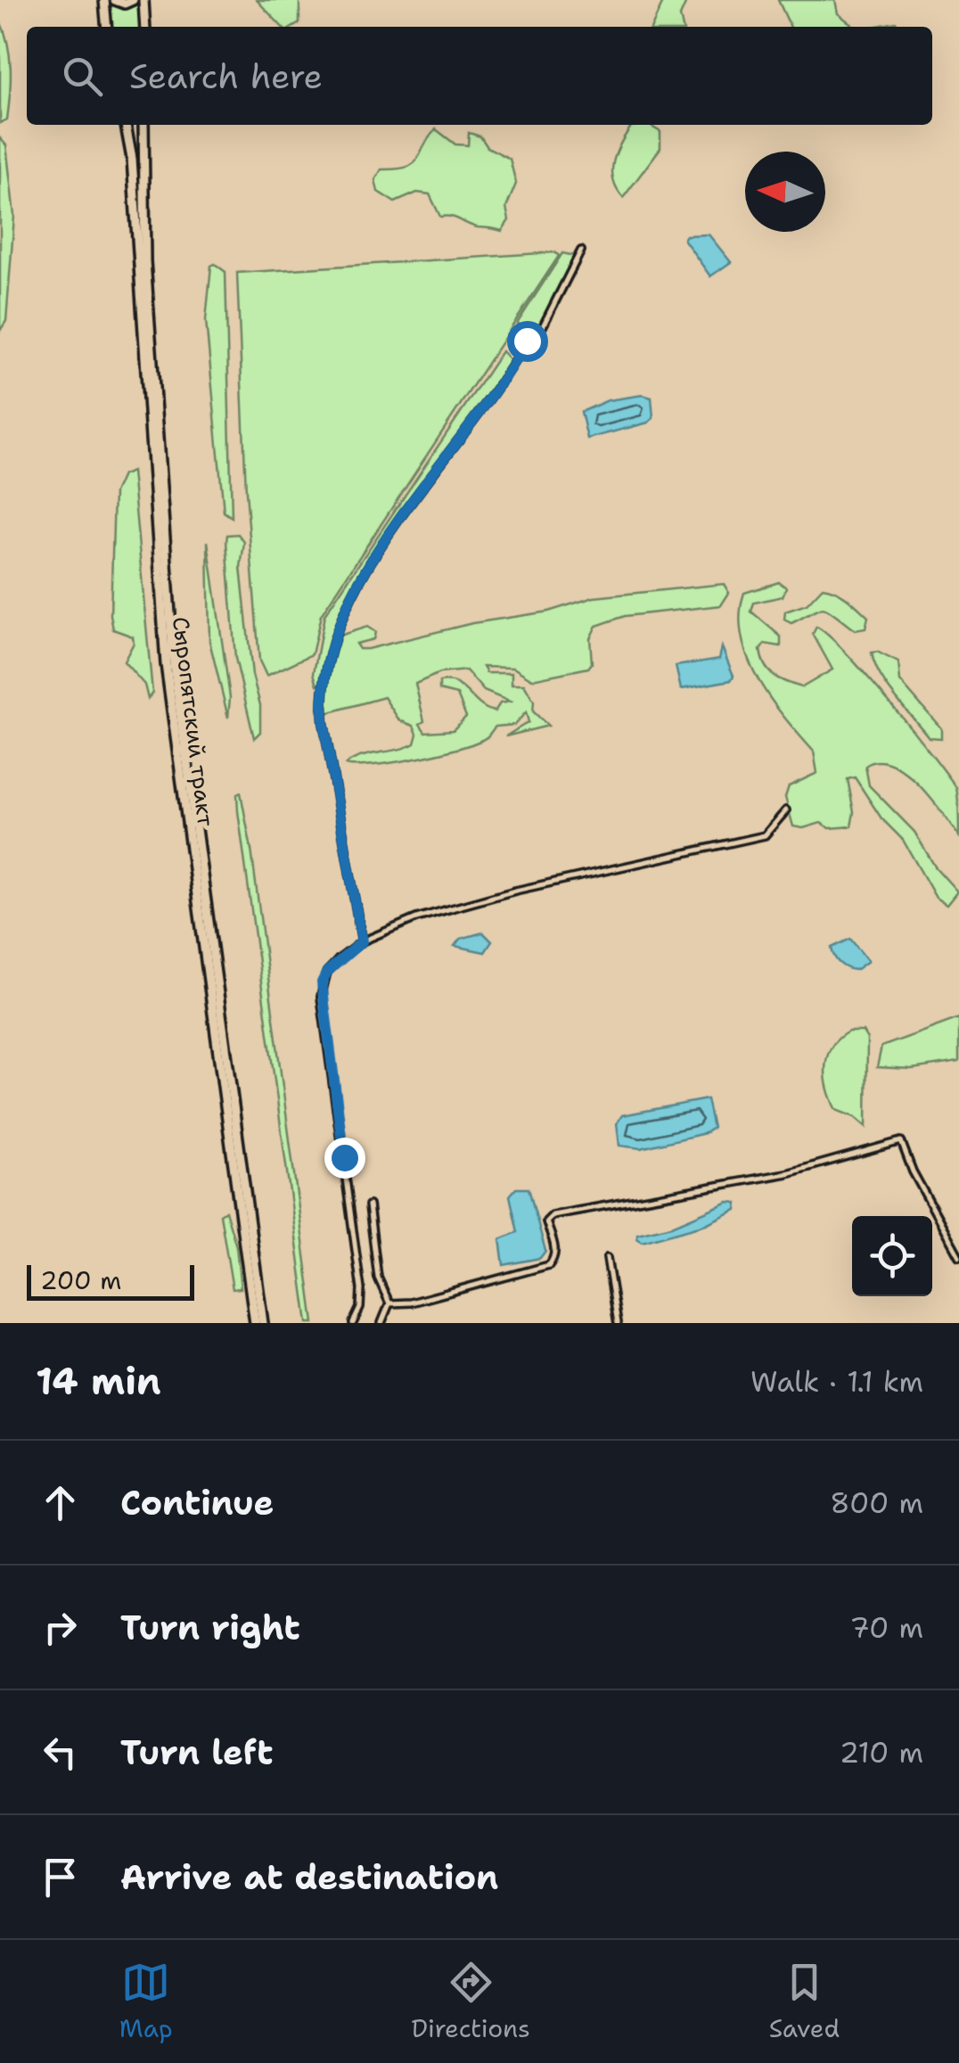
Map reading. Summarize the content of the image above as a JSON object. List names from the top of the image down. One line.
{"streets":{"main road":["Сыропятский тракт"]},"scale_bar":"200 m","north":"left","page":{"search":"Search here","scale":"200 m","heading":["14 min","Walk · 1.1 km"],"list":[["Continue","800 m"],["Turn right","70 m"],["Turn left","210 m"],"Arrive at destination"],"nav":["Map","Directions","Saved"]}}
